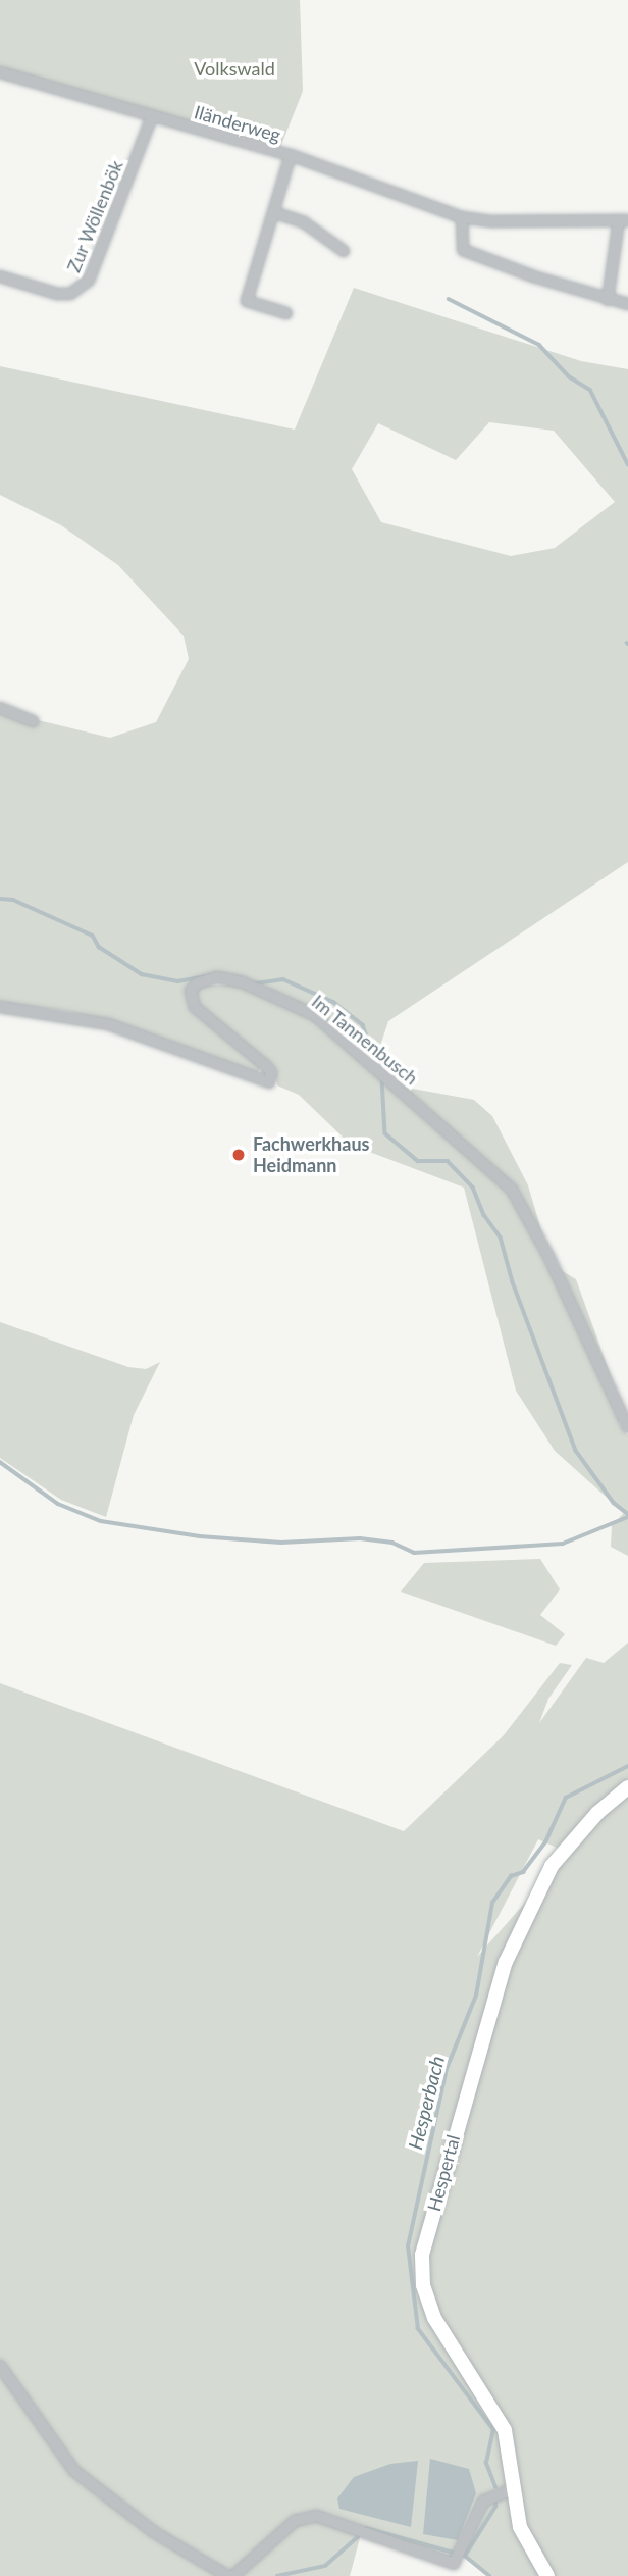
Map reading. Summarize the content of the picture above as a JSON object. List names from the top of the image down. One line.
{"streets":{"main road":["Hespertal"],"street":["Iländerweg","Zur Wöllenbök","Im Tannenbusch"]},"crossings":[["Iländerweg","Zur Wöllenbök"]],"water":["Hesperbach"],"parks":["Volkswald"],"places":["Fachwerkhaus Heidmann"]}
